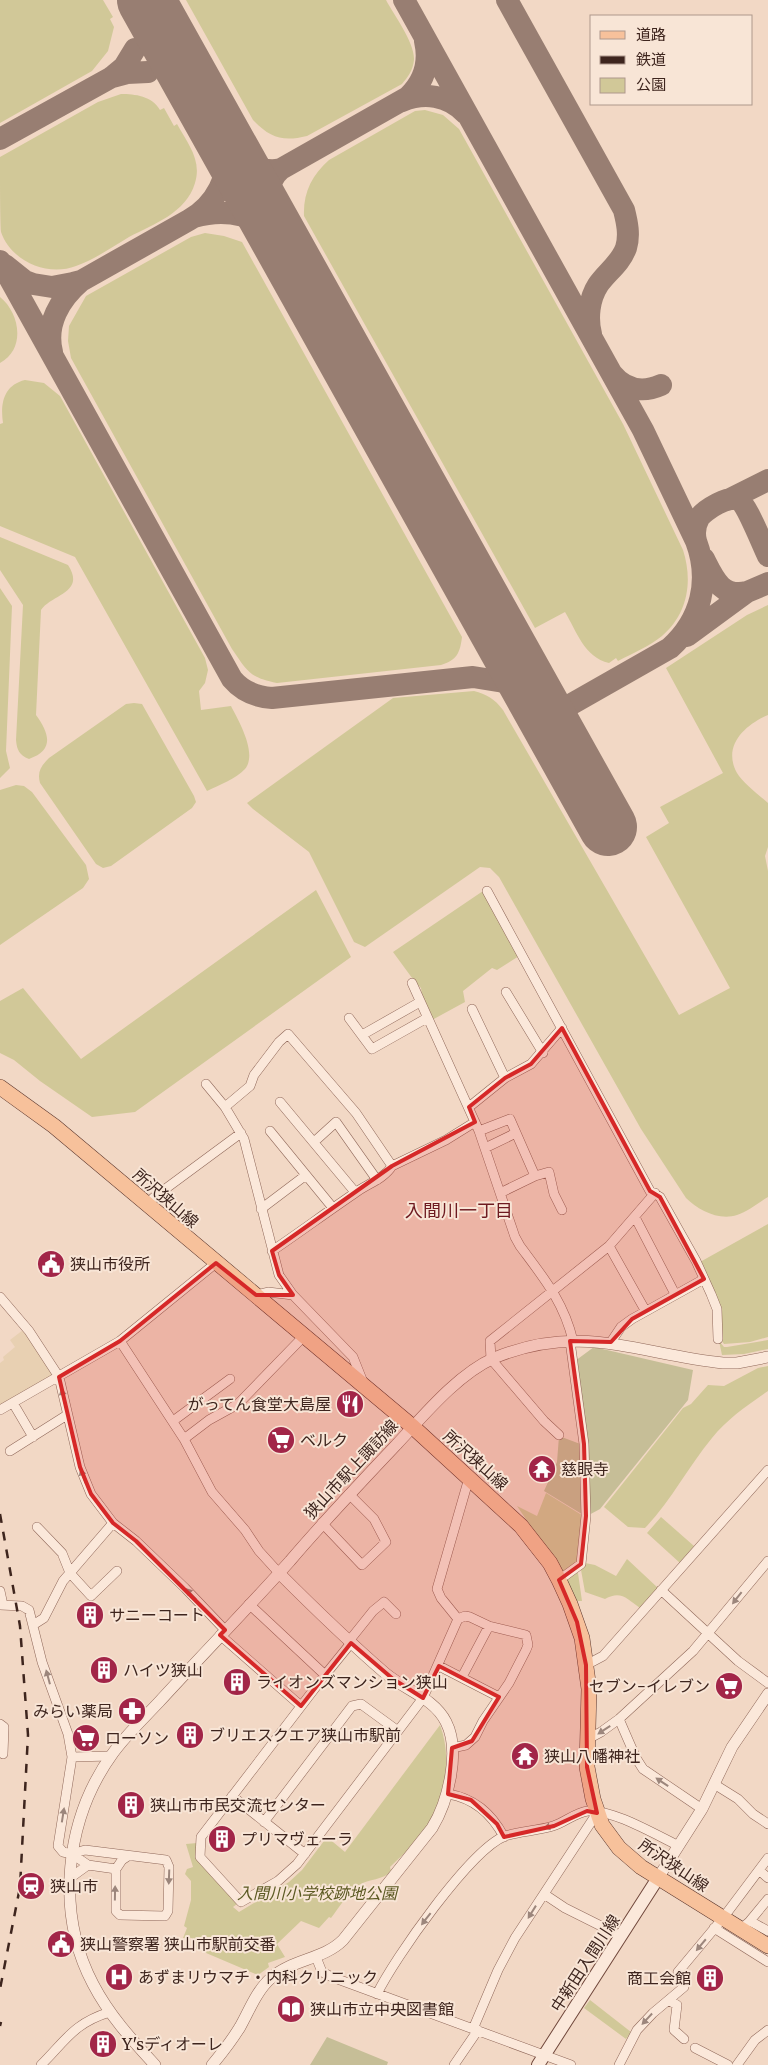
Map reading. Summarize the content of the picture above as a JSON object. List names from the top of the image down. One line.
{"streets":{"main road":["所沢狭山線","中新田入間川線"],"street":["狭山市駅上諏訪線"]},"crossings":[["所沢狭山線","狭山市駅上諏訪線"],["所沢狭山線","中新田入間川線"]],"districts":["入間川一丁目"],"parks":["入間川小学校跡地公園"],"places":{"public building":["狭山市役所","狭山警察署 狭山市駅前交番"],"restaurant":["がってん食堂大島屋"],"supermarket":["ベルク","セブン-イレブン","ローソン"],"temple":["慈眼寺","狭山八幡神社"],"building":["サニーコート","ハイツ狭山","ライオンズマンション狭山","ブリエスクエア狭山市駅前","狭山市市民交流センター","プリマヴェーラ","商工会館","Y'sディオーレ"],"pharmacy":["みらい薬局"],"station":["狭山市"],"hospital":["あずまリウマチ・内科クリニック"],"library":["狭山市立中央図書館"]},"legend":["道路","鉄道","公園"]}
